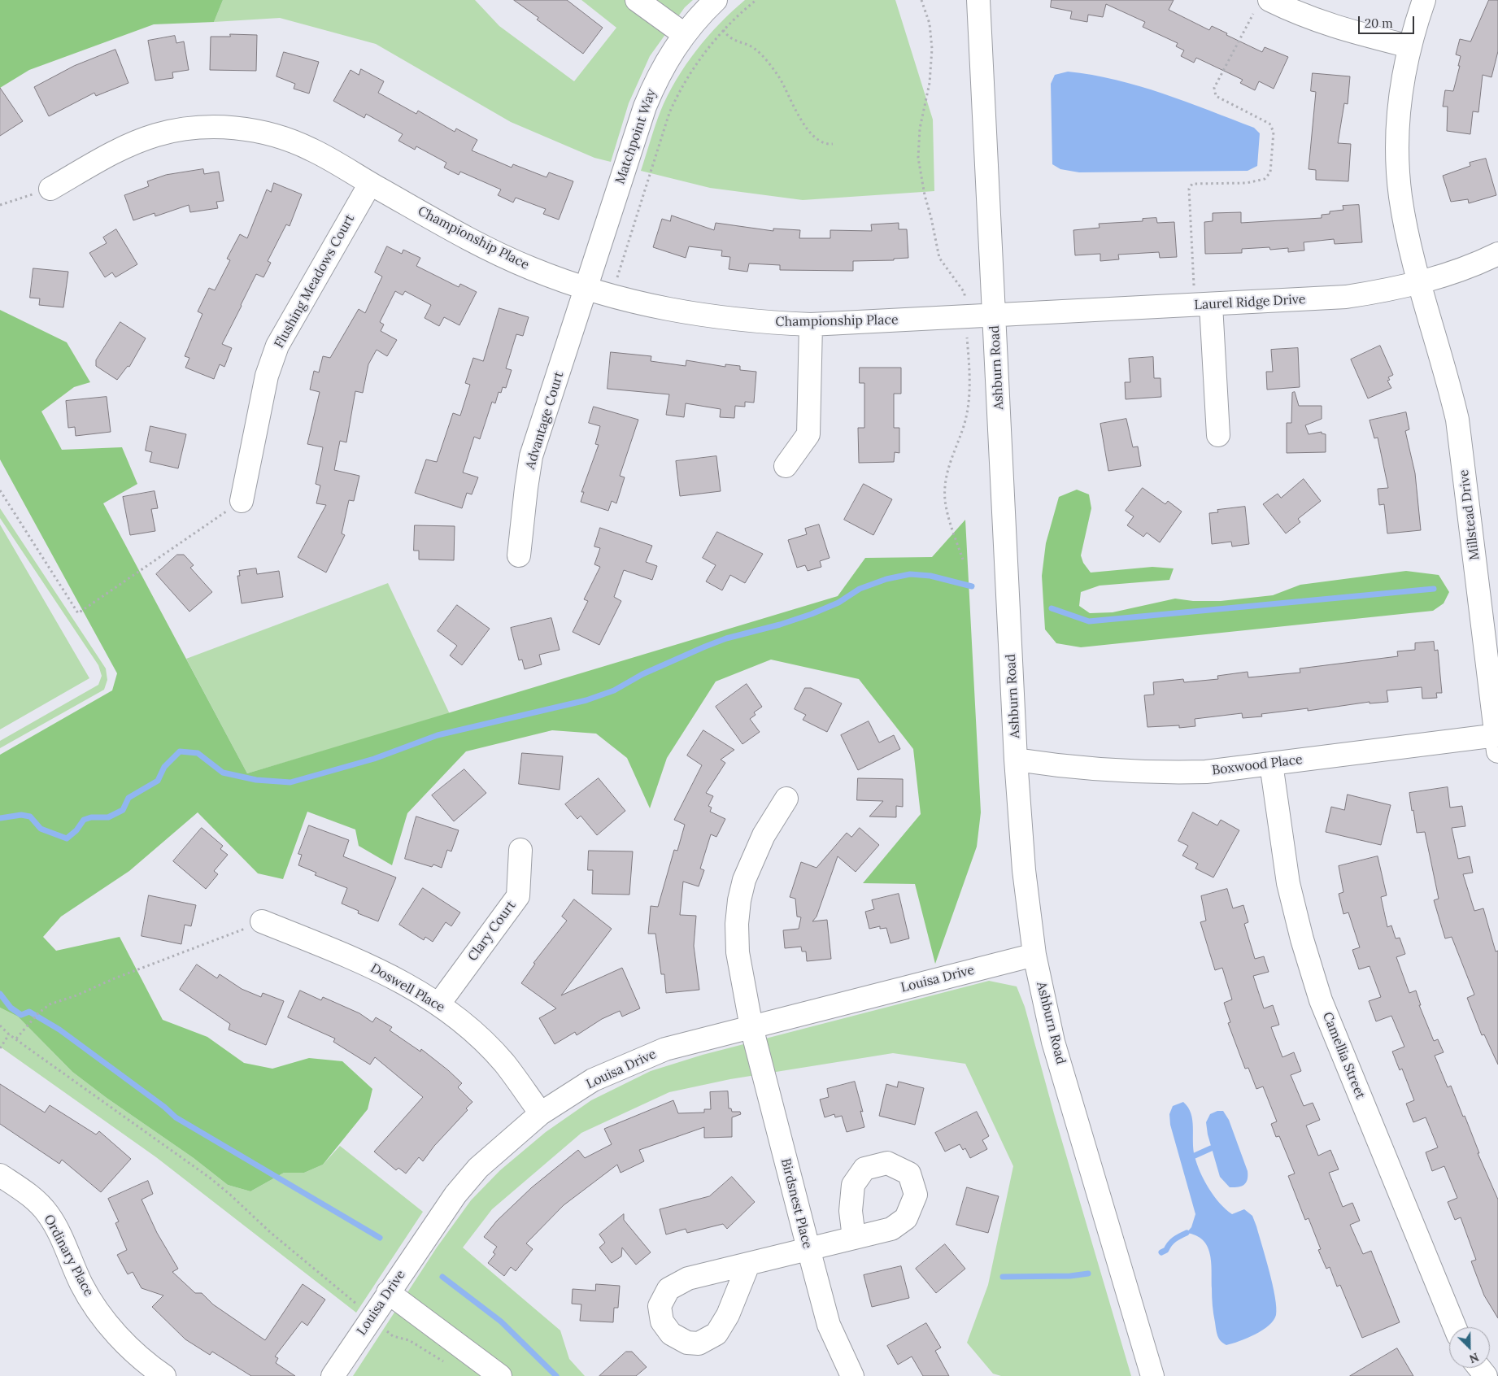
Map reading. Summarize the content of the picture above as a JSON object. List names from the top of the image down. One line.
{"streets":{"street":["Matchpoint Way","Championship Place","Flushing Meadows Court","Laurel Ridge Drive","Ashburn Road","Advantage Court","Millstead Drive","Boxwood Place","Clary Court","Louisa Drive","Doswell Place","Camellia Street","Birdsnest Place","Ordinary Place"]},"crossings":[["Matchpoint Way","Championship Place"],["Matchpoint Way","Advantage Court"],["Championship Place","Flushing Meadows Court"],["Championship Place","Laurel Ridge Drive"],["Championship Place","Ashburn Road"],["Championship Place","Advantage Court"],["Laurel Ridge Drive","Ashburn Road"],["Laurel Ridge Drive","Millstead Drive"],["Ashburn Road","Boxwood Place"],["Ashburn Road","Louisa Drive"],["Millstead Drive","Boxwood Place"],["Boxwood Place","Camellia Street"],["Clary Court","Doswell Place"],["Louisa Drive","Doswell Place"],["Louisa Drive","Birdsnest Place"]],"scale_bar":"20 m","north":"bottom right"}
